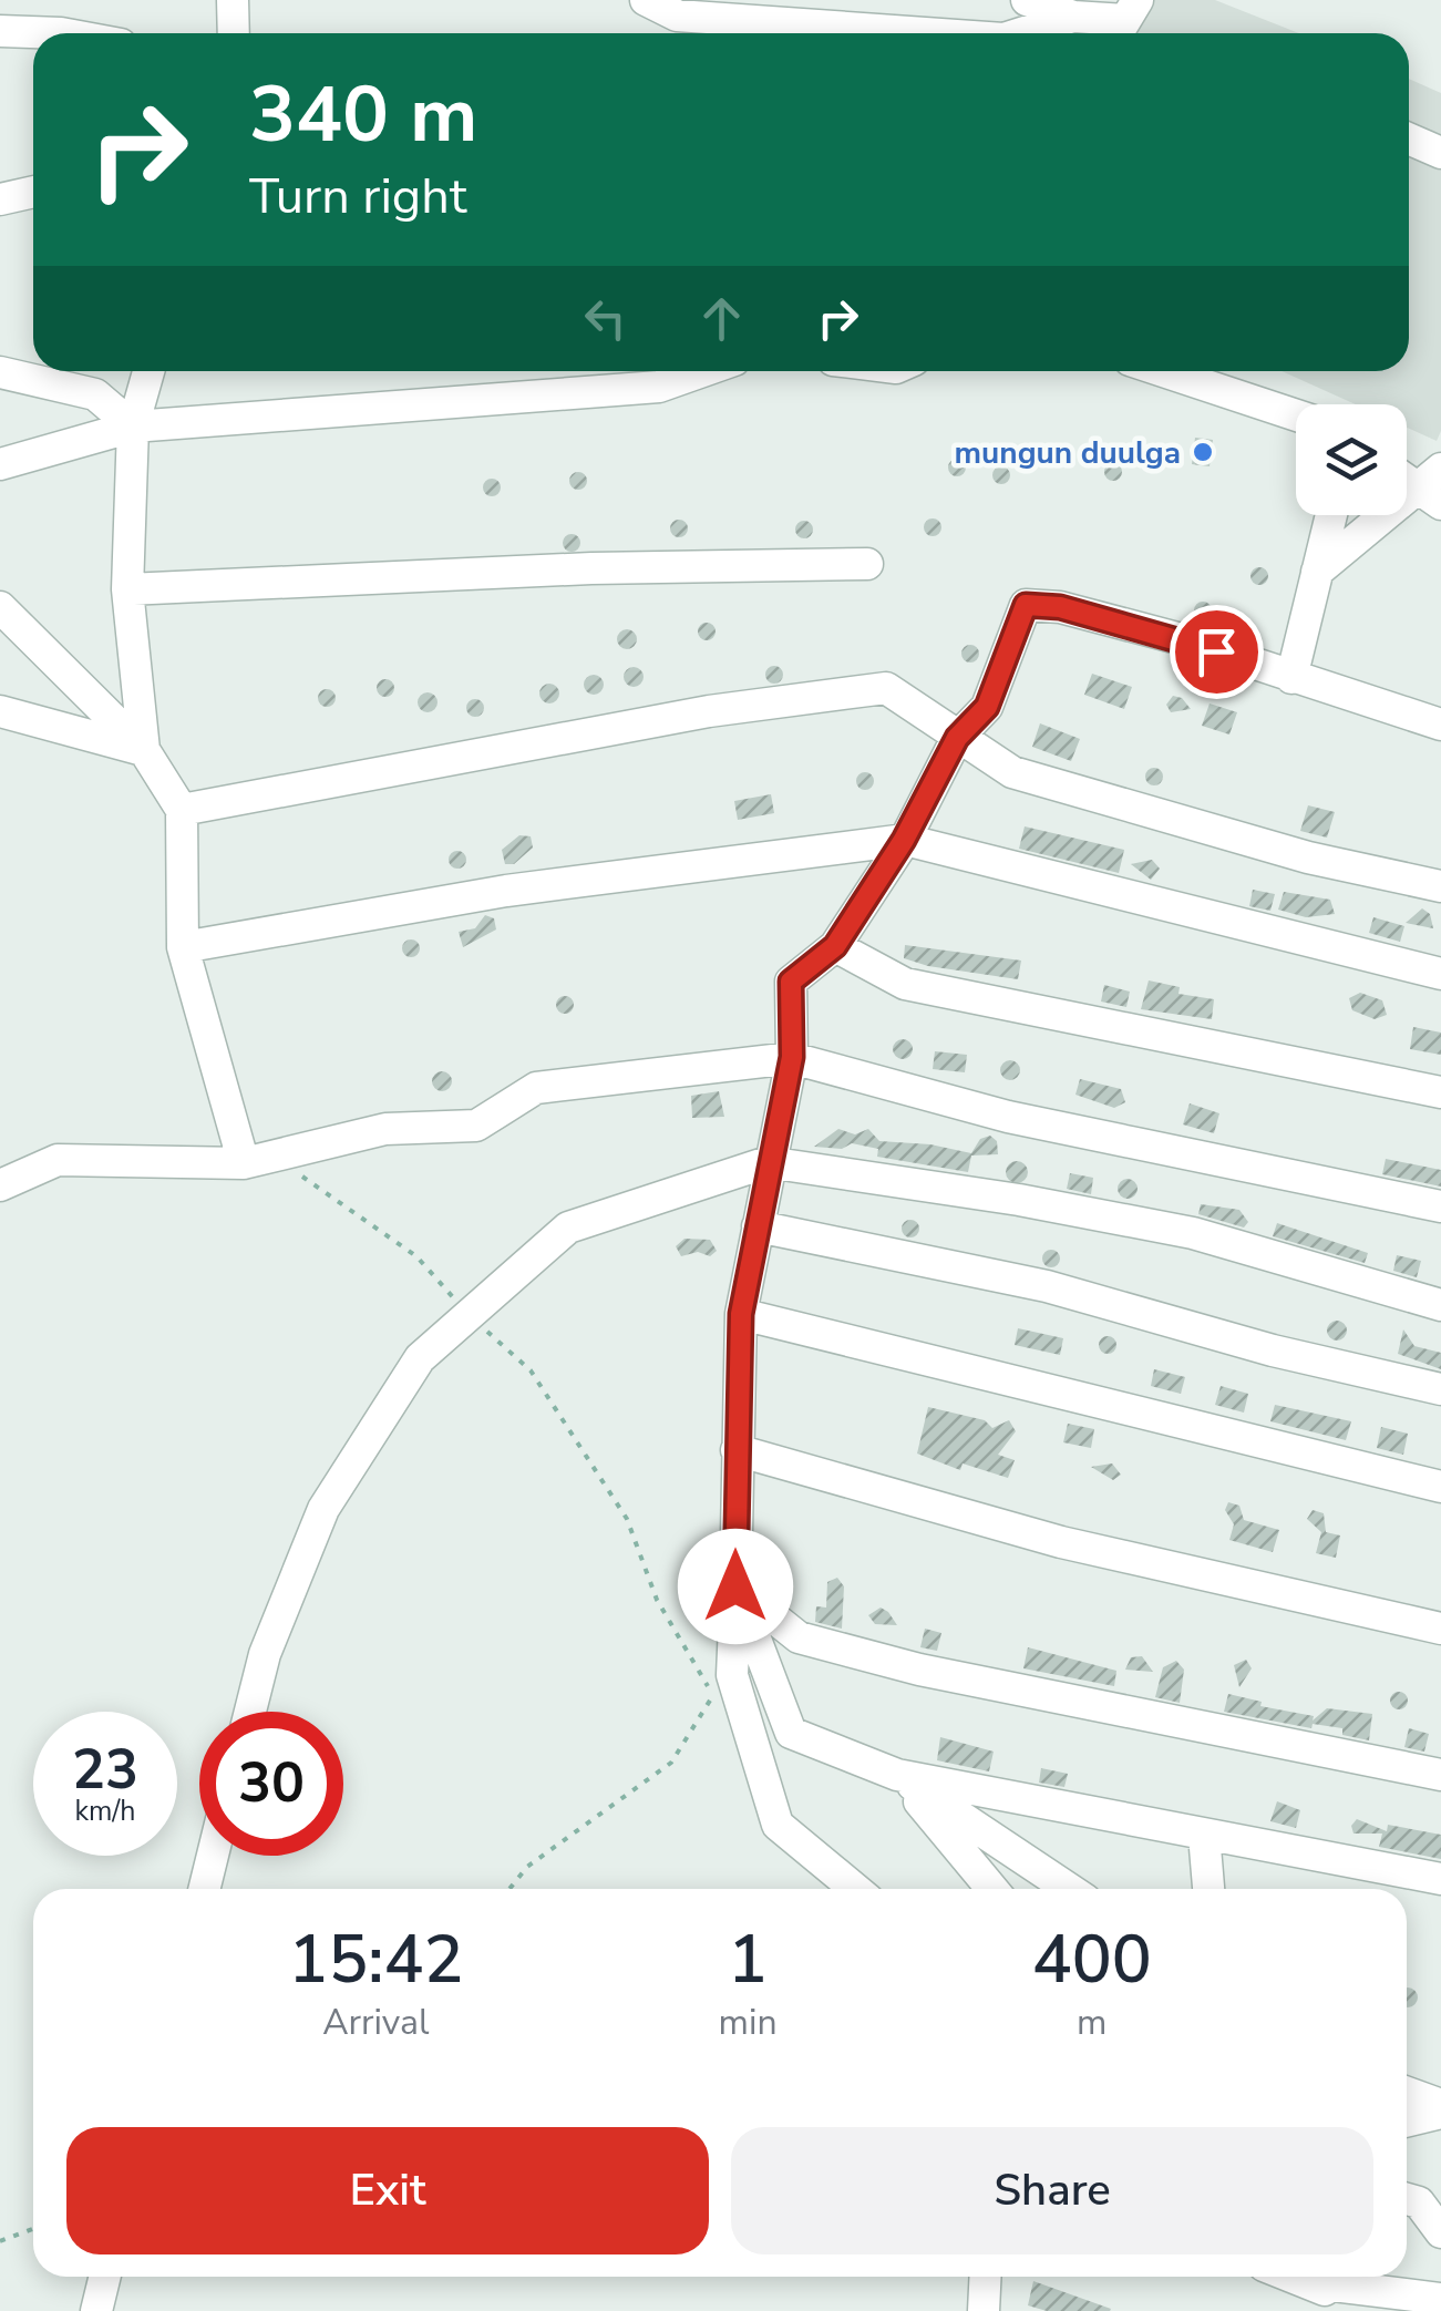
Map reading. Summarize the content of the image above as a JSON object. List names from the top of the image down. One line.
{"places":["mungun duulga"],"page":{"turn":["340 m","Turn right"],"speed":"23 km/h","limit":"30","eta":["15:42","Arrival","1","min","400","m"],"buttons":["Exit","Share"]}}
